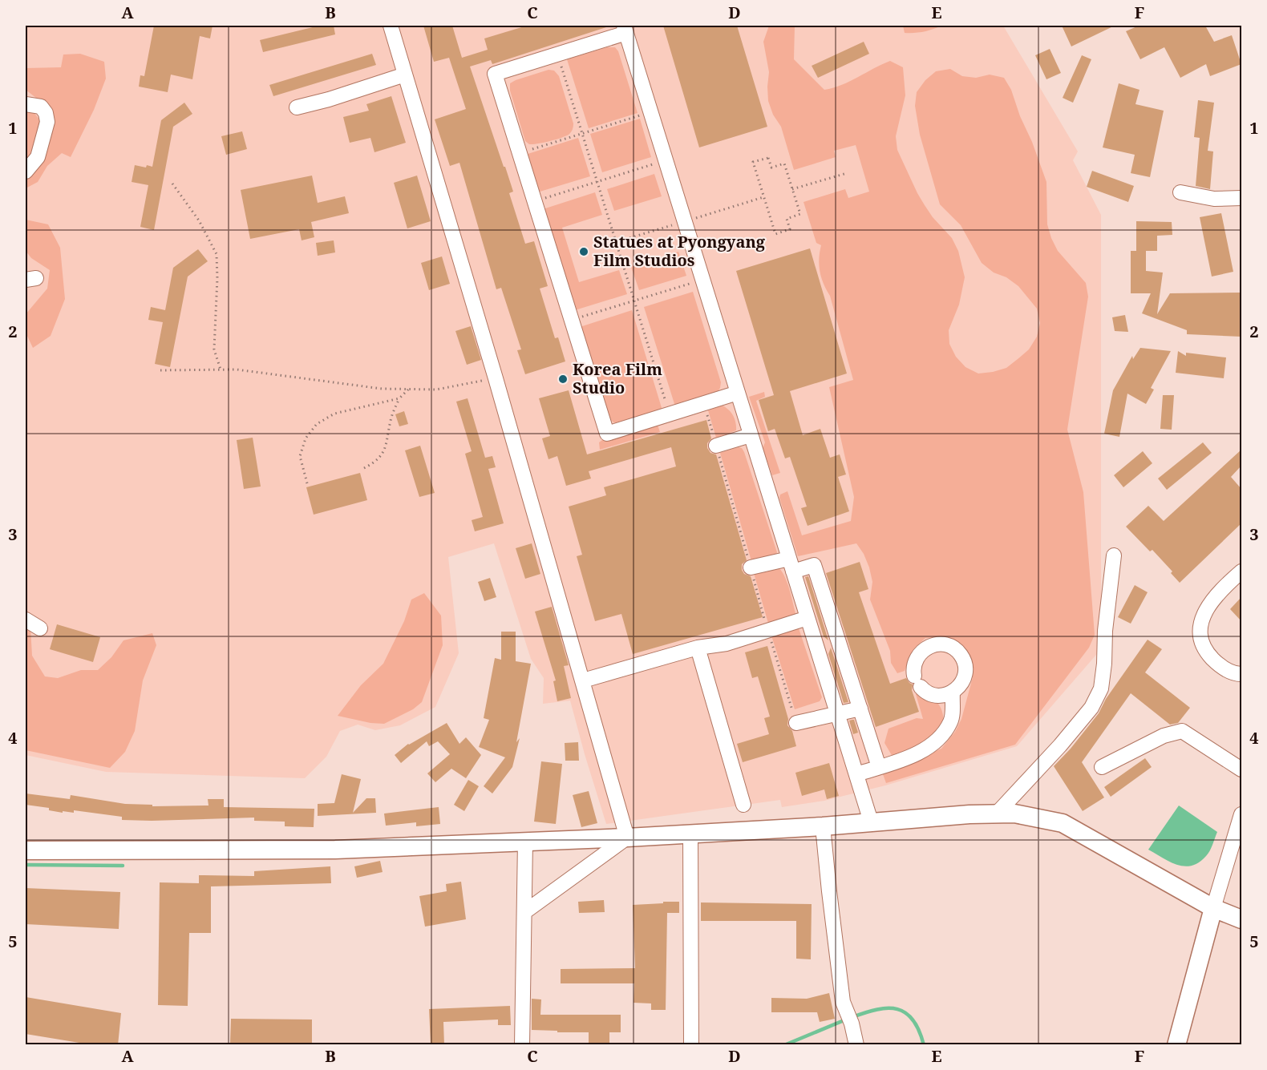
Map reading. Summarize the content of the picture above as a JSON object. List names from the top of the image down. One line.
{"places":["Statues at Pyongyang Film Studios","Korea Film Studio"],"grid":{"columns":["A","B","C","D","E","F"],"rows":["1","2","3","4","5"]}}
